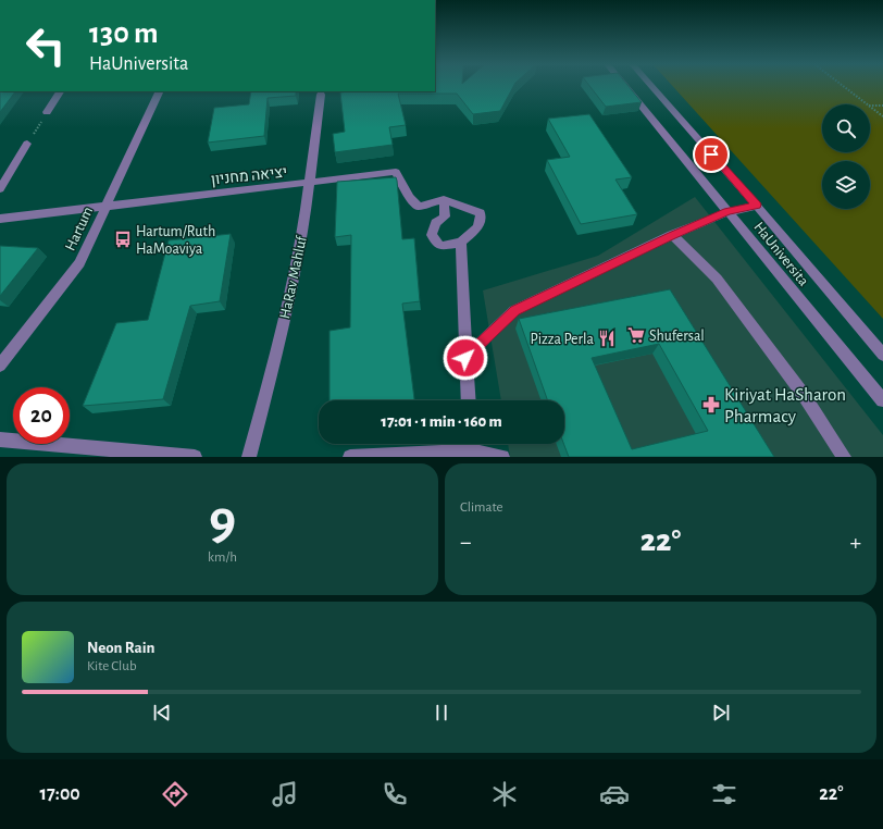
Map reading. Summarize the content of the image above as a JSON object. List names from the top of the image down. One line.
{"streets":{"street":["יציאה מחניון","Hartum","HaUniversita","HaRav Mahluf"]},"crossings":[["יציאה מחניון","Hartum"],["יציאה מחניון","HaRav Mahluf"]],"places":{"bus stop":["Hartum/Ruth HaMoaviya"],"supermarket":["Shufersal"],"restaurant":["Pizza Perla"],"pharmacy":["Kiriyat HaSharon Pharmacy"]},"page":{"turn":["130 m","HaUniversita"],"limit":"20","trip":"17:01 · 1 min · 160 m","tile":[["9","km/h"],"Climate"],"heat":["−","22°","+"],"song":["Neon Rain","Kite Club"],"tabs":["17:00","22°"]}}
